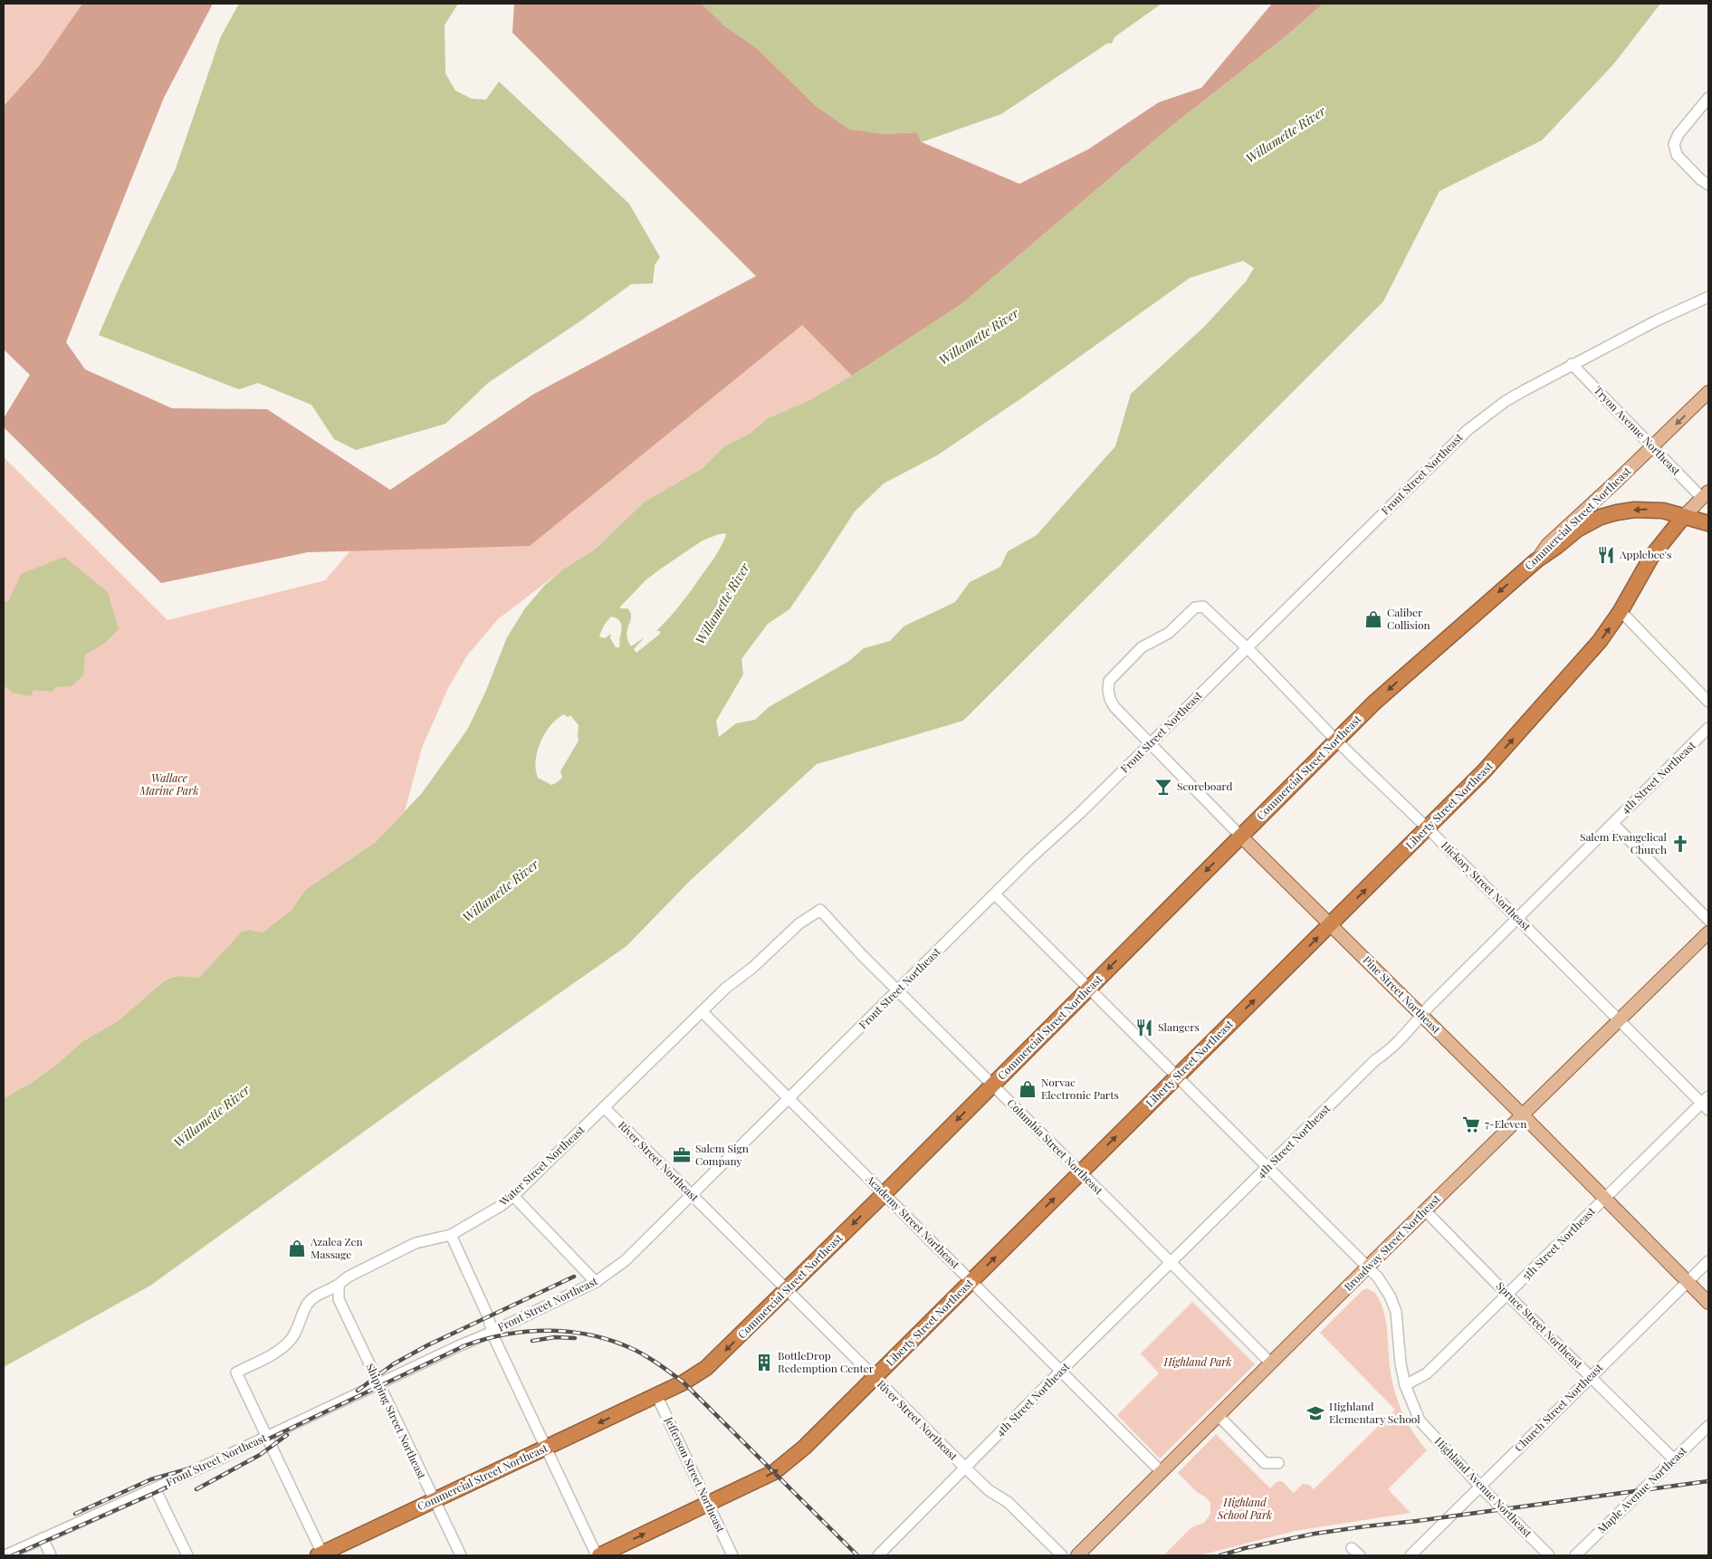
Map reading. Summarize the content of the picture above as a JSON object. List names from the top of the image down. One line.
{"streets":{"highway":["Commercial Street Northeast","Liberty Street Northeast"],"main road":["Pine Street Northeast","Broadway Street Northeast"],"street":["Tryon Avenue Northeast","Front Street Northeast","4th Street Northeast","Hickory Street Northeast","Columbia Street Northeast","River Street Northeast","Water Street Northeast","Academy Street Northeast","5th Street Northeast","Spruce Street Northeast","Church Street Northeast","Shipping Street Northeast","Jefferson Street Northeast","Highland Avenue Northeast","Maple Avenue Northeast"]},"crossings":[["Tryon Avenue Northeast","Front Street Northeast"],["Tryon Avenue Northeast","Commercial Street Northeast"],["Tryon Avenue Northeast","Liberty Street Northeast"],["Front Street Northeast","Hickory Street Northeast"],["Front Street Northeast","Pine Street Northeast"],["Front Street Northeast","Columbia Street Northeast"],["Front Street Northeast","River Street Northeast"],["Front Street Northeast","Water Street Northeast"],["Front Street Northeast","Academy Street Northeast"],["Front Street Northeast","Shipping Street Northeast"],["Front Street Northeast","Highland Avenue Northeast"],["Commercial Street Northeast","Hickory Street Northeast"],["Commercial Street Northeast","Pine Street Northeast"],["Commercial Street Northeast","Columbia Street Northeast"],["Commercial Street Northeast","River Street Northeast"],["Commercial Street Northeast","Academy Street Northeast"],["Commercial Street Northeast","Shipping Street Northeast"],["Commercial Street Northeast","Jefferson Street Northeast"],["Commercial Street Northeast","Highland Avenue Northeast"],["4th Street Northeast","Hickory Street Northeast"],["4th Street Northeast","Pine Street Northeast"],["4th Street Northeast","Columbia Street Northeast"],["4th Street Northeast","River Street Northeast"],["4th Street Northeast","Academy Street Northeast"],["4th Street Northeast","Highland Avenue Northeast"],["Liberty Street Northeast","Hickory Street Northeast"],["Liberty Street Northeast","Pine Street Northeast"],["Liberty Street Northeast","Columbia Street Northeast"],["Liberty Street Northeast","River Street Northeast"],["Liberty Street Northeast","Academy Street Northeast"],["Liberty Street Northeast","Jefferson Street Northeast"],["Liberty Street Northeast","Highland Avenue Northeast"],["Hickory Street Northeast","Pine Street Northeast"],["Hickory Street Northeast","Broadway Street Northeast"],["Hickory Street Northeast","5th Street Northeast"],["Pine Street Northeast","Broadway Street Northeast"],["Pine Street Northeast","5th Street Northeast"],["Pine Street Northeast","Church Street Northeast"],["Columbia Street Northeast","Water Street Northeast"],["Columbia Street Northeast","Broadway Street Northeast"],["River Street Northeast","Water Street Northeast"],["Water Street Northeast","Academy Street Northeast"],["Water Street Northeast","Shipping Street Northeast"],["Academy Street Northeast","Broadway Street Northeast"],["Broadway Street Northeast","Spruce Street Northeast"],["Broadway Street Northeast","Highland Avenue Northeast"],["5th Street Northeast","Spruce Street Northeast"],["5th Street Northeast","Highland Avenue Northeast"],["Spruce Street Northeast","Church Street Northeast"],["Spruce Street Northeast","Maple Avenue Northeast"],["Church Street Northeast","Highland Avenue Northeast"]],"one_way":["Commercial Street Northeast","Liberty Street Northeast"],"water":["Willamette River"],"parks":["Wallace Marine Park","Highland Park","Highland School Park"],"places":{"restaurant":["Applebee's","Slangers"],"shop":["Caliber Collision","Norvac Electronic Parts","Azalea Zen Massage"],"bar":["Scoreboard"],"church":["Salem Evangelical Church"],"supermarket":["7-Eleven"],"office":["Salem Sign Company"],"building":["BottleDrop Redemption Center"],"school or university":["Highland Elementary School"]}}
